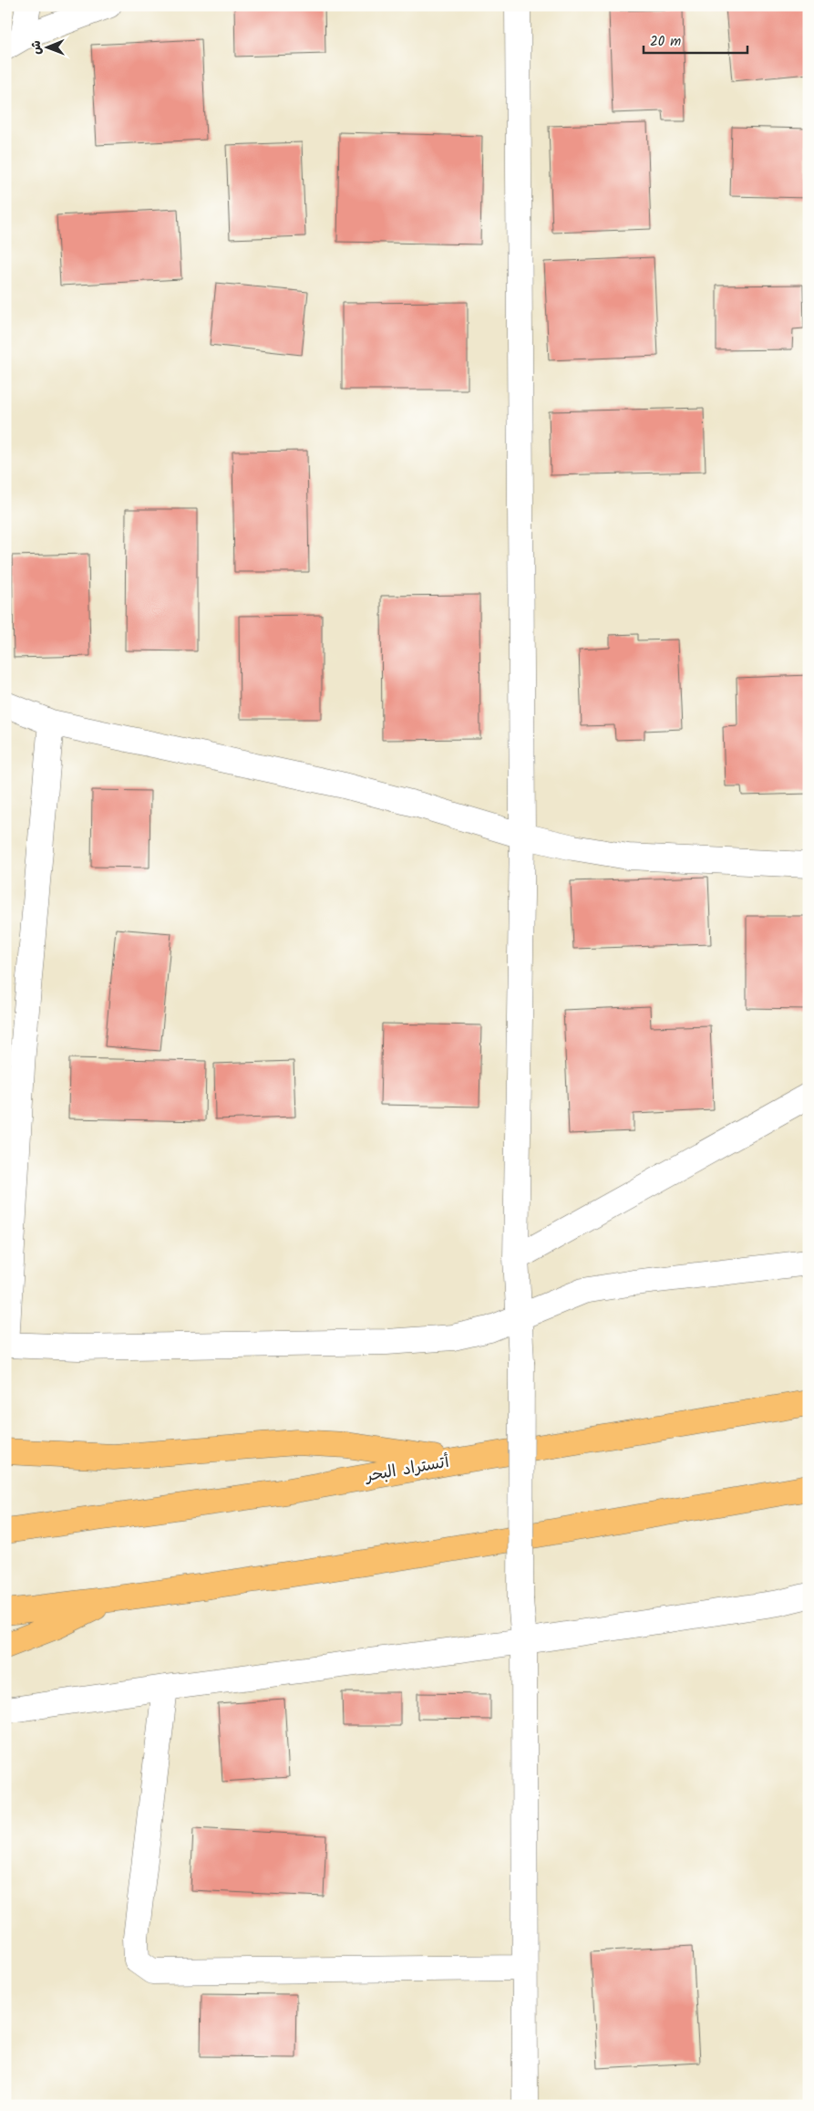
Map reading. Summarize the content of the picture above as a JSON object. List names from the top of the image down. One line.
{"streets":{"highway":["أتستراد البحر"]},"scale_bar":"20 m","north":"left"}
